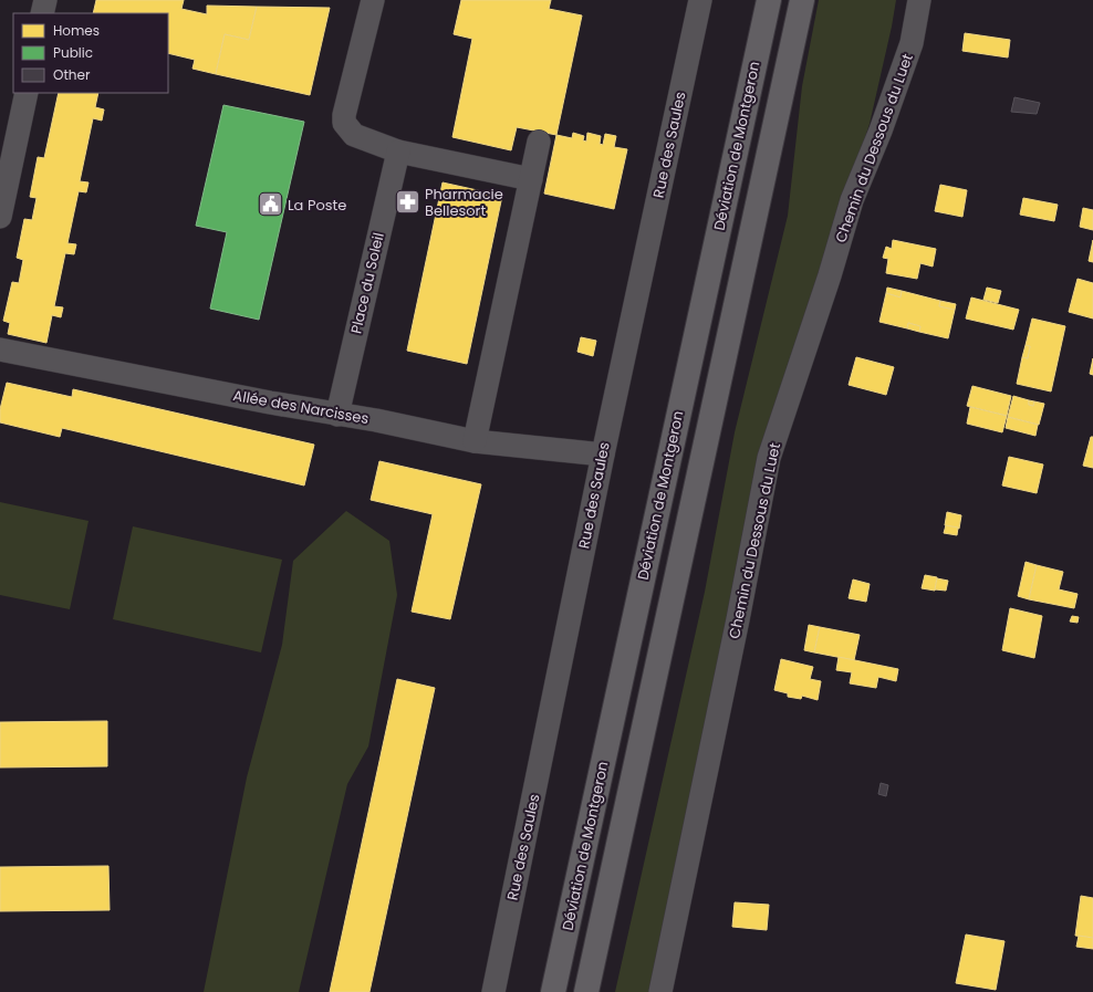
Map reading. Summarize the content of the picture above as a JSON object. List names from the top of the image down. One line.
{"streets":{"main road":["Déviation de Montgeron"],"street":["Rue des Saules","Chemin du Dessous du Luet","Place du Soleil","Allée des Narcisses"]},"crossings":[["Rue des Saules","Allée des Narcisses"],["Place du Soleil","Allée des Narcisses"]],"places":{"pharmacy":["Pharmacie Bellesort"],"public building":["La Poste"]},"legend":["Homes","Public","Other"]}
